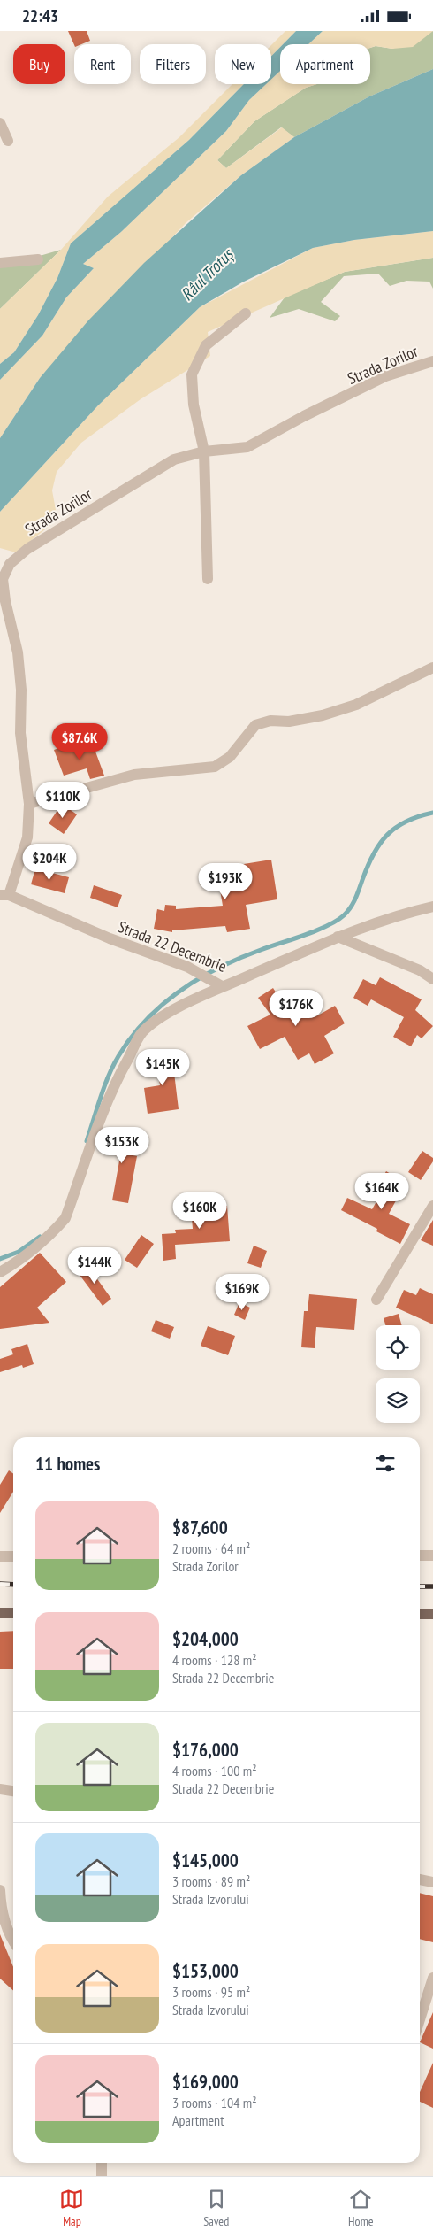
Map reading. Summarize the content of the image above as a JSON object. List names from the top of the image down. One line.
{"streets":{"street":["Strada Zorilor","Strada 22 Decembrie"]},"crossings":[["Strada Zorilor","Strada 22 Decembrie"]],"water":["Râul Trotuș"],"page":{"status":"22:43","chip":["Buy","Rent","Filters","New","Apartment"],"price":["$87.6K","$110K","$204K","$193K","$176K","$145K","$153K","$164K","$160K","$144K","$169K"],"heading":"11 homes","list":[{"name":"$87,600","note":"2 rooms · 64 m² · Strada Zorilor"},{"name":"$204,000","note":"4 rooms · 128 m² · Strada 22 Decembrie"},{"name":"$176,000","note":"4 rooms · 100 m² · Strada 22 Decembrie"},{"name":"$145,000","note":"3 rooms · 89 m² · Strada Izvorului"},{"name":"$153,000","note":"3 rooms · 95 m² · Strada Izvorului"},{"name":"$169,000","note":"3 rooms · 104 m² · Apartment"}],"tabs":["Map","Saved","Home"]}}
